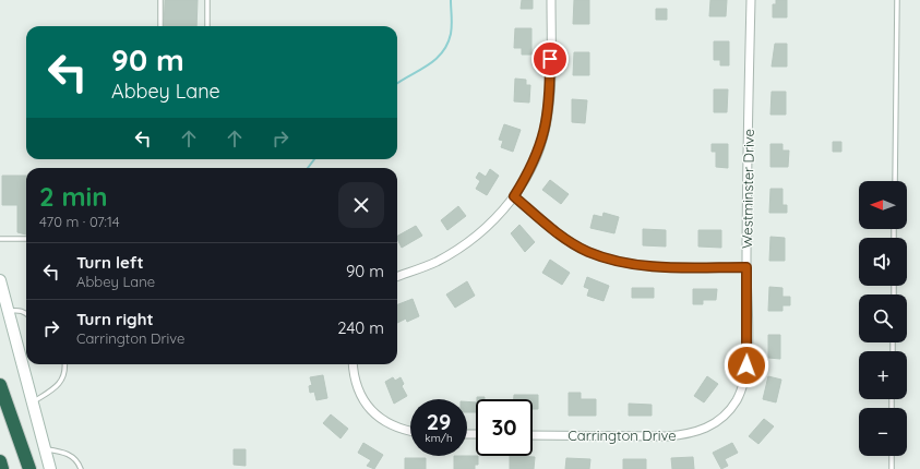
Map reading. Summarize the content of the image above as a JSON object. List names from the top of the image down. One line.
{"streets":{"street":["Westminster Drive","Carrington Drive"]},"crossings":[["Westminster Drive","Carrington Drive"]],"north":"left","page":{"turn":["90 m","Abbey Lane"],"heading":["2 min","470 m · 07:14"],"map_buttons":["+","−"],"list":[{"name":"Turn left","note":"Abbey Lane","value":"90 m"},{"name":"Turn right","note":"Carrington Drive","value":"240 m"}],"speed":"29 km/h","limit":"30"}}
